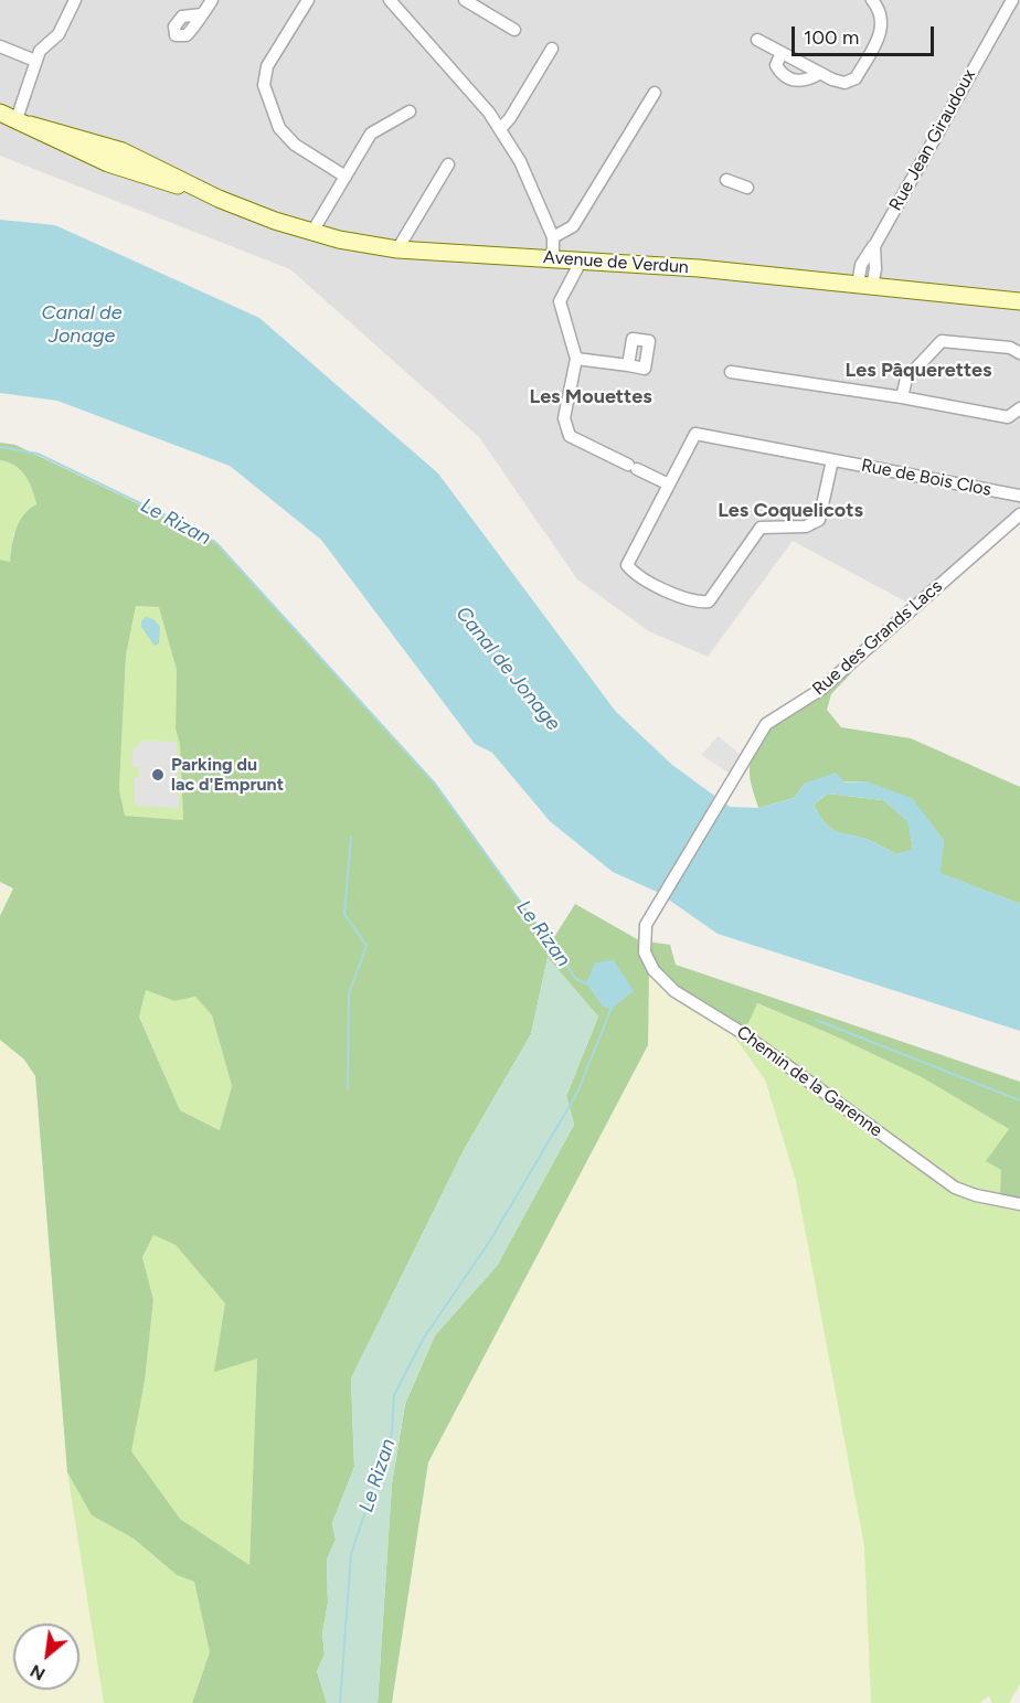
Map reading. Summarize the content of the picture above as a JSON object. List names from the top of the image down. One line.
{"streets":{"main road":["Avenue de Verdun"],"street":["Rue Jean Giraudoux","Rue de Bois Clos","Rue des Grands Lacs","Chemin de la Garenne"]},"crossings":[["Rue Jean Giraudoux","Avenue de Verdun"],["Rue des Grands Lacs","Chemin de la Garenne"]],"districts":["Les Pâquerettes","Les Mouettes","Les Coquelicots"],"water":["Canal de Jonage","Le Rizan"],"places":["Parking du lac d'Emprunt"],"scale_bar":"100 m","north":"bottom left"}
